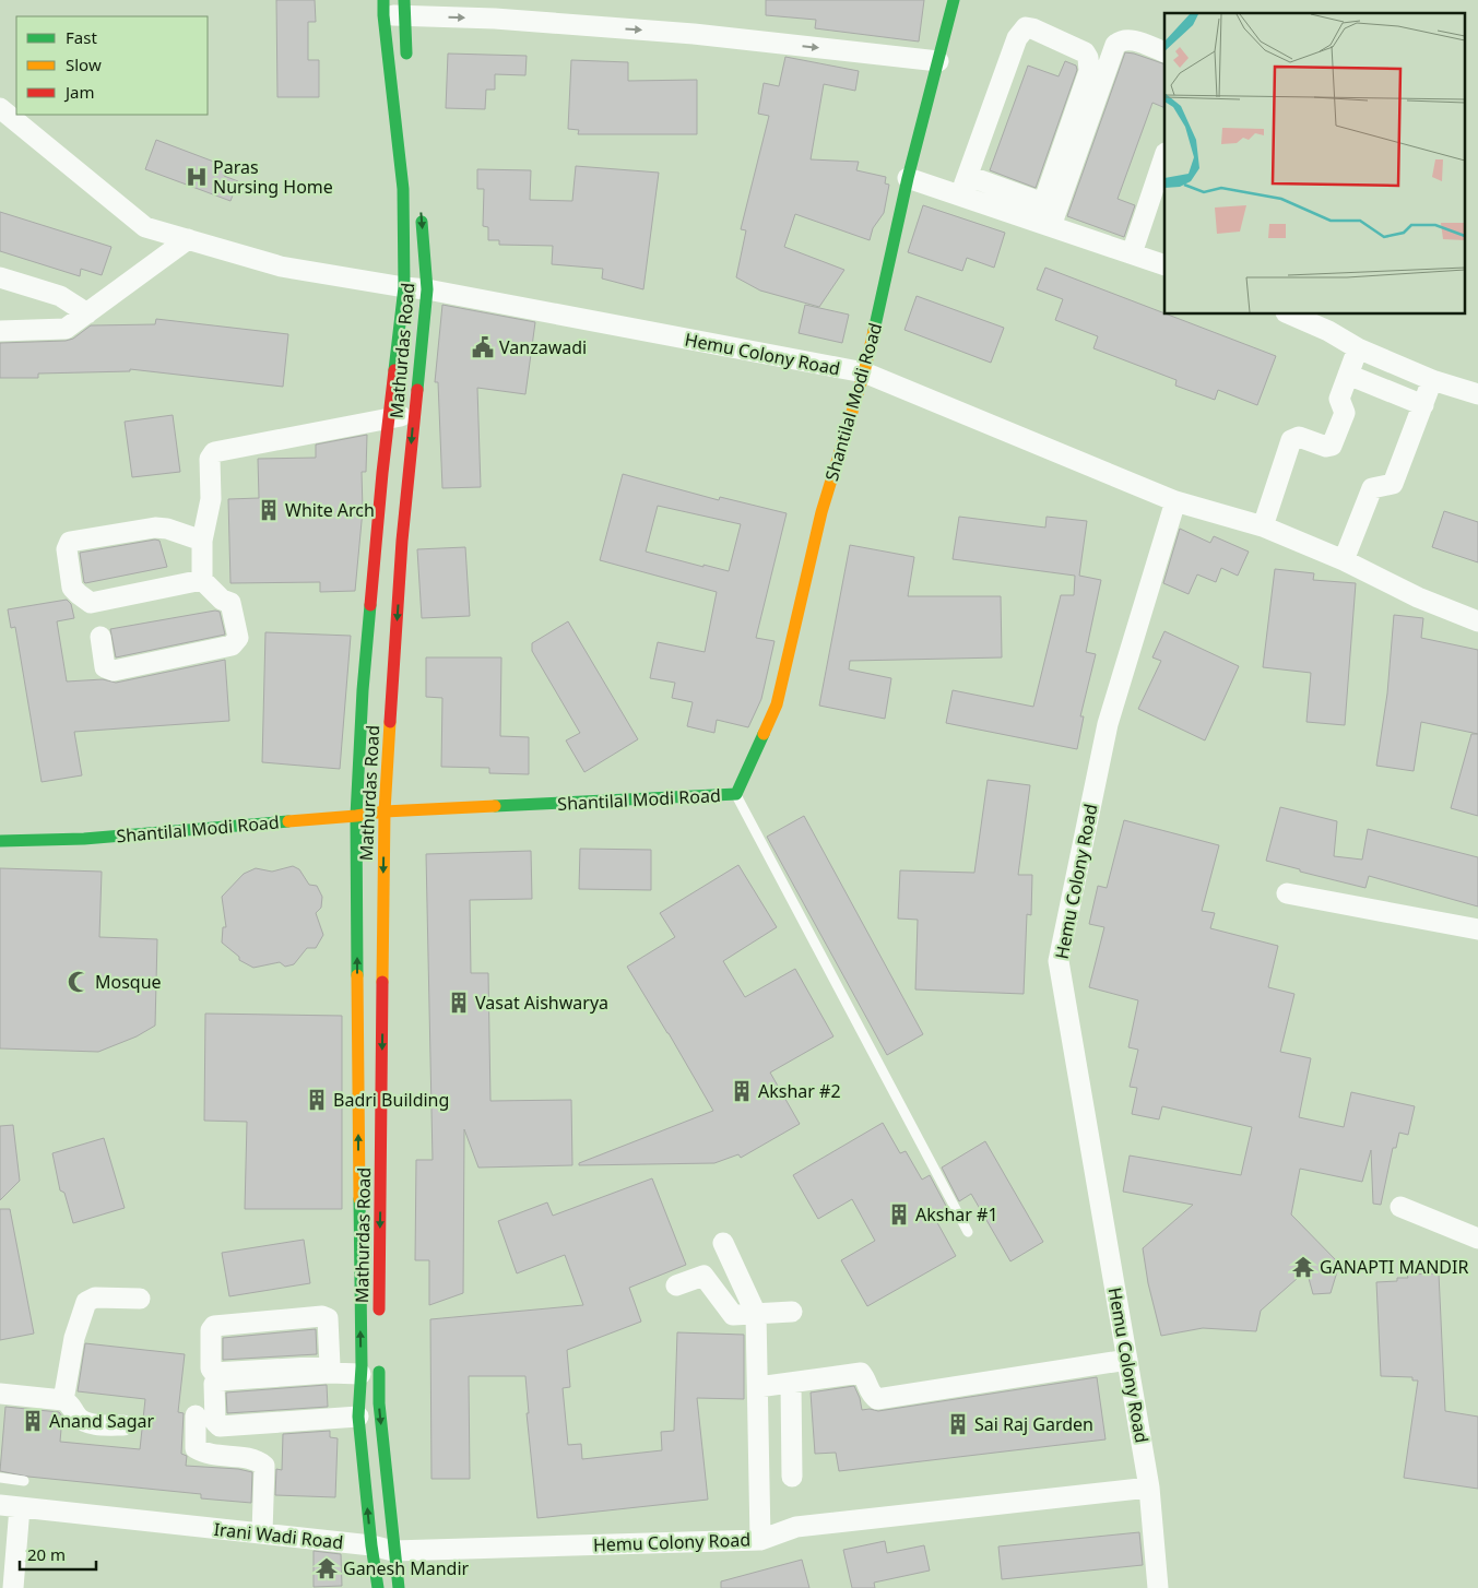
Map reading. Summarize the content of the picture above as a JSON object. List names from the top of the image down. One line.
{"streets":{"street":["Mathurdas Road","Hemu Colony Road","Shantilal Modi Road","Irani Wadi Road"]},"crossings":[["Mathurdas Road","Hemu Colony Road"],["Mathurdas Road","Shantilal Modi Road"],["Hemu Colony Road","Shantilal Modi Road"],["Hemu Colony Road","Irani Wadi Road"]],"places":{"hospital":["Paras Nursing Home"],"public building":["Vanzawadi"],"building":["White Arch","Vasat Aishwarya","Akshar #2","Badri Building","Akshar #1","Anand Sagar","Sai Raj Garden"],"mosque":["Mosque"],"temple":["GANAPTI MANDIR","Ganesh Mandir"]},"legend":["Fast","Slow","Jam"],"scale_bar":"20 m"}
